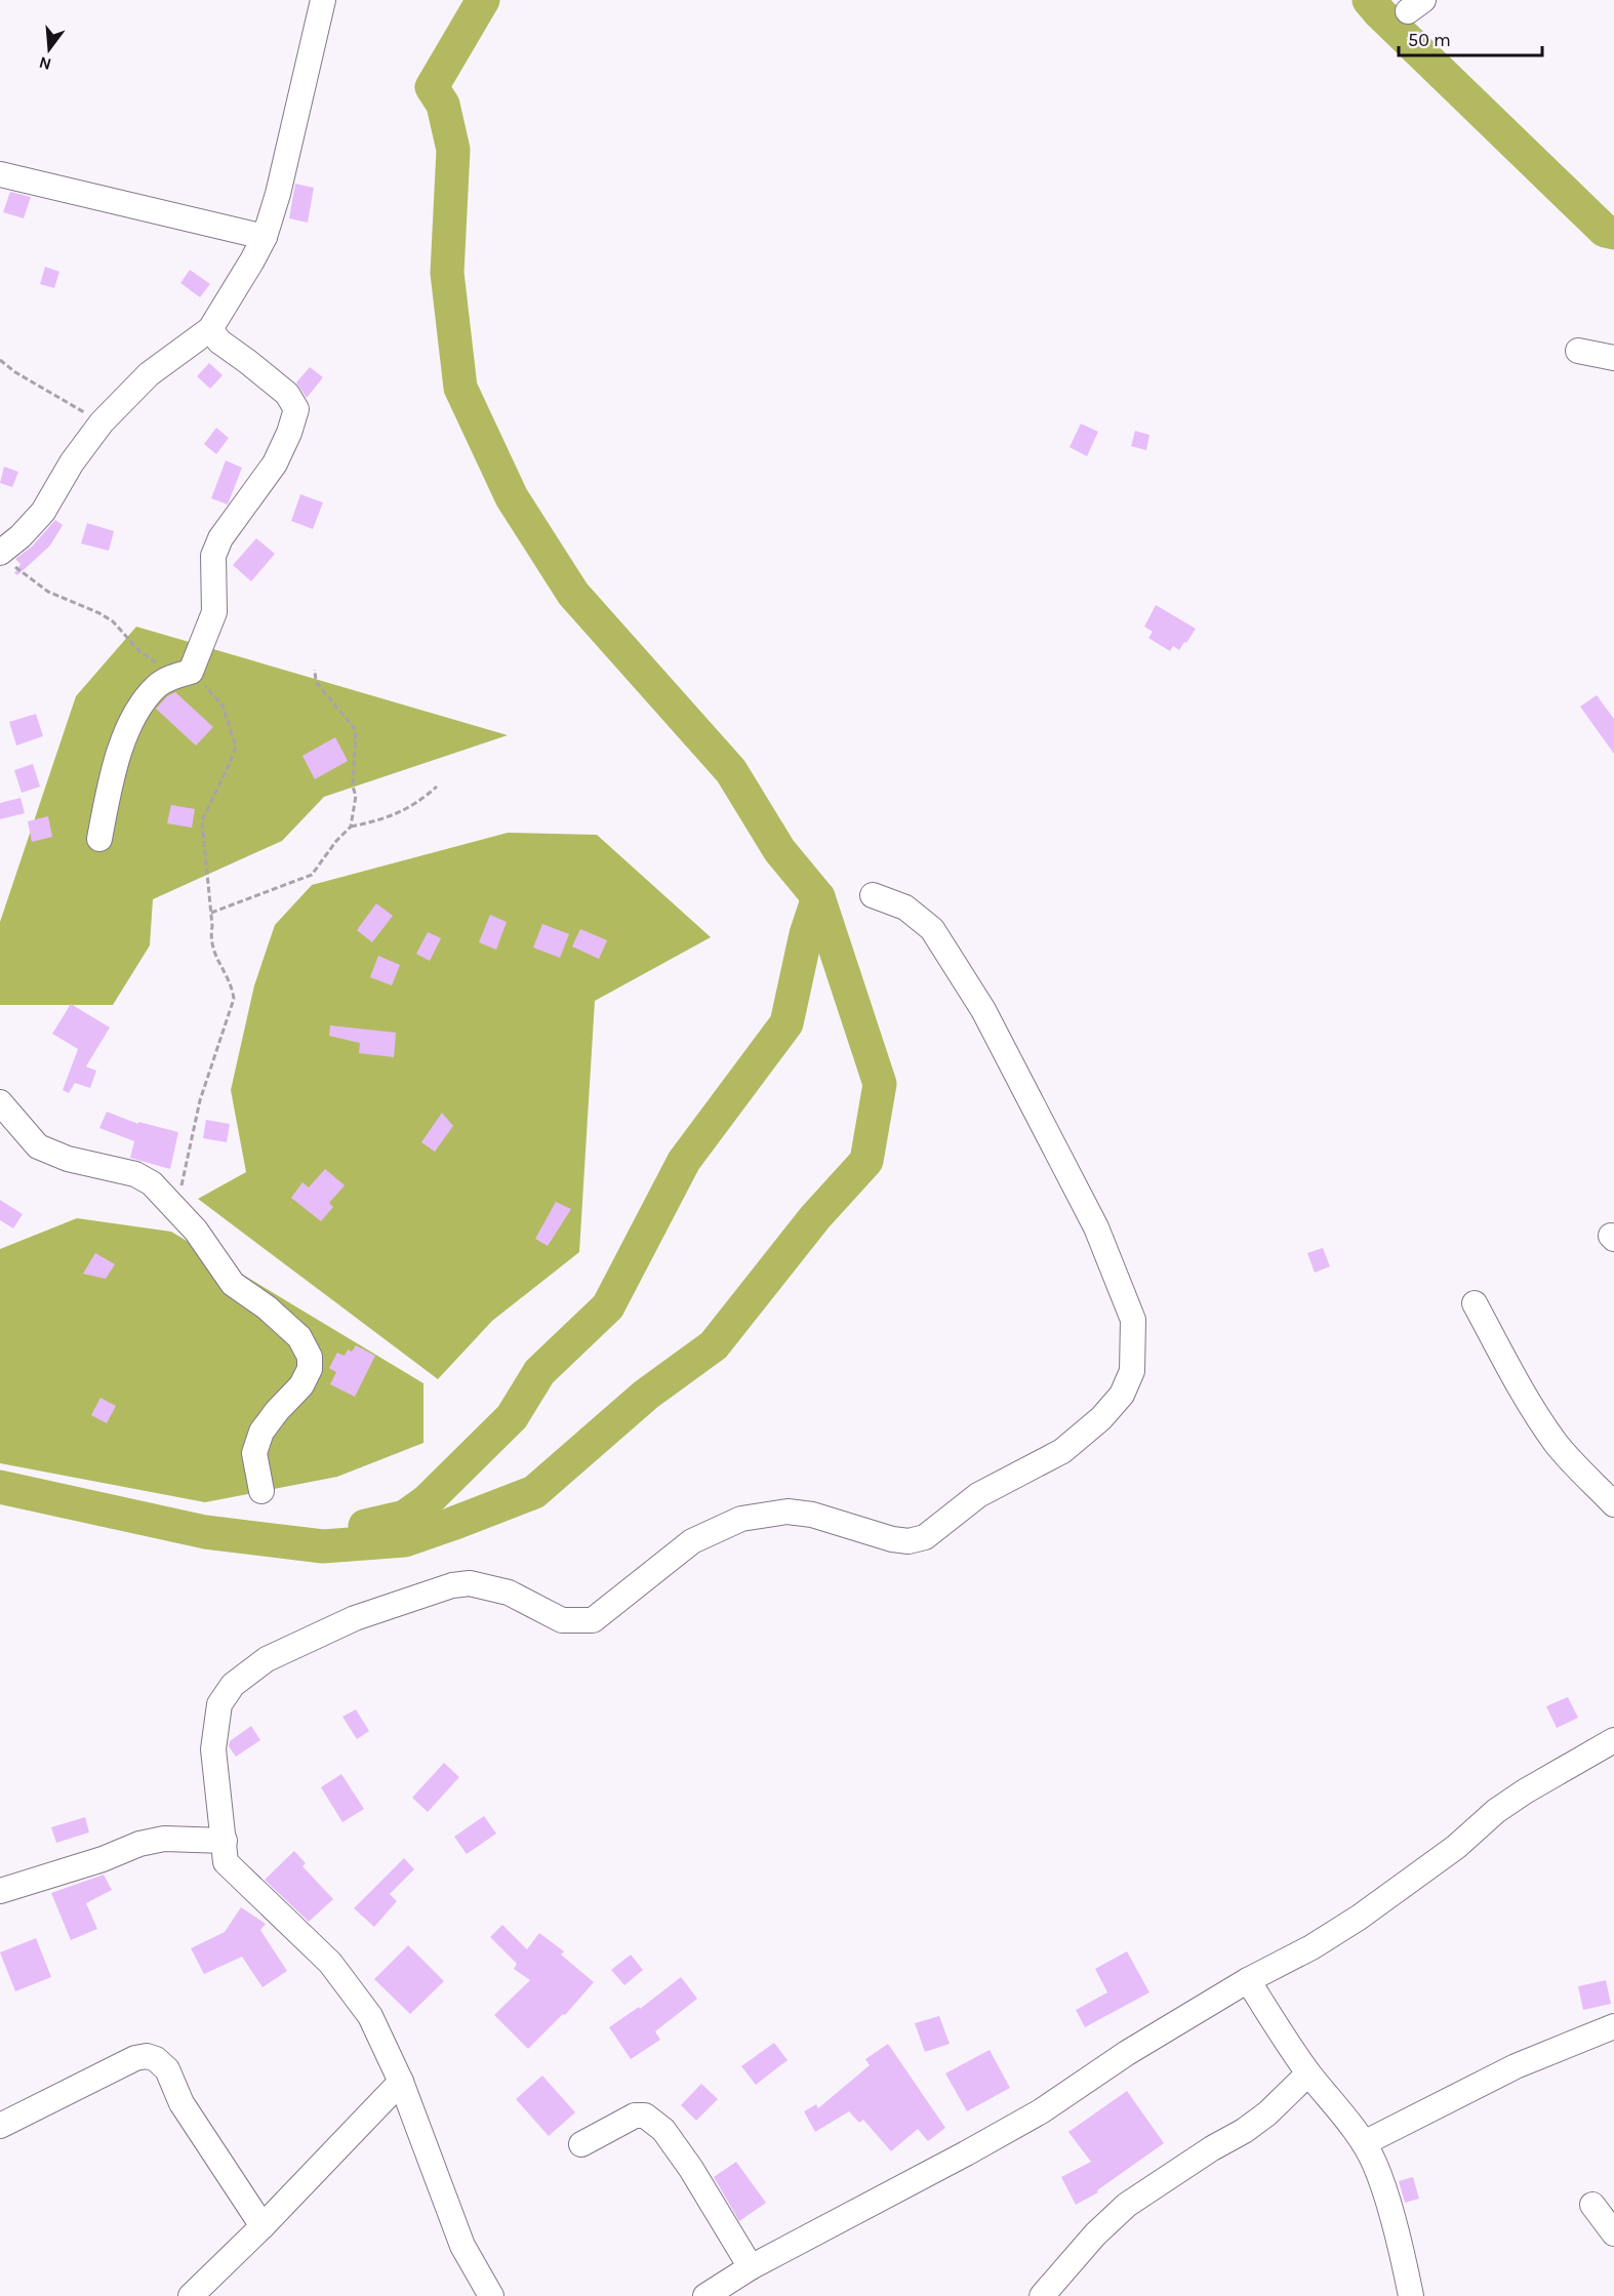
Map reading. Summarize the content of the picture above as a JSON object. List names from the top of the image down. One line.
{"scale_bar":"50 m","north":"bottom"}
